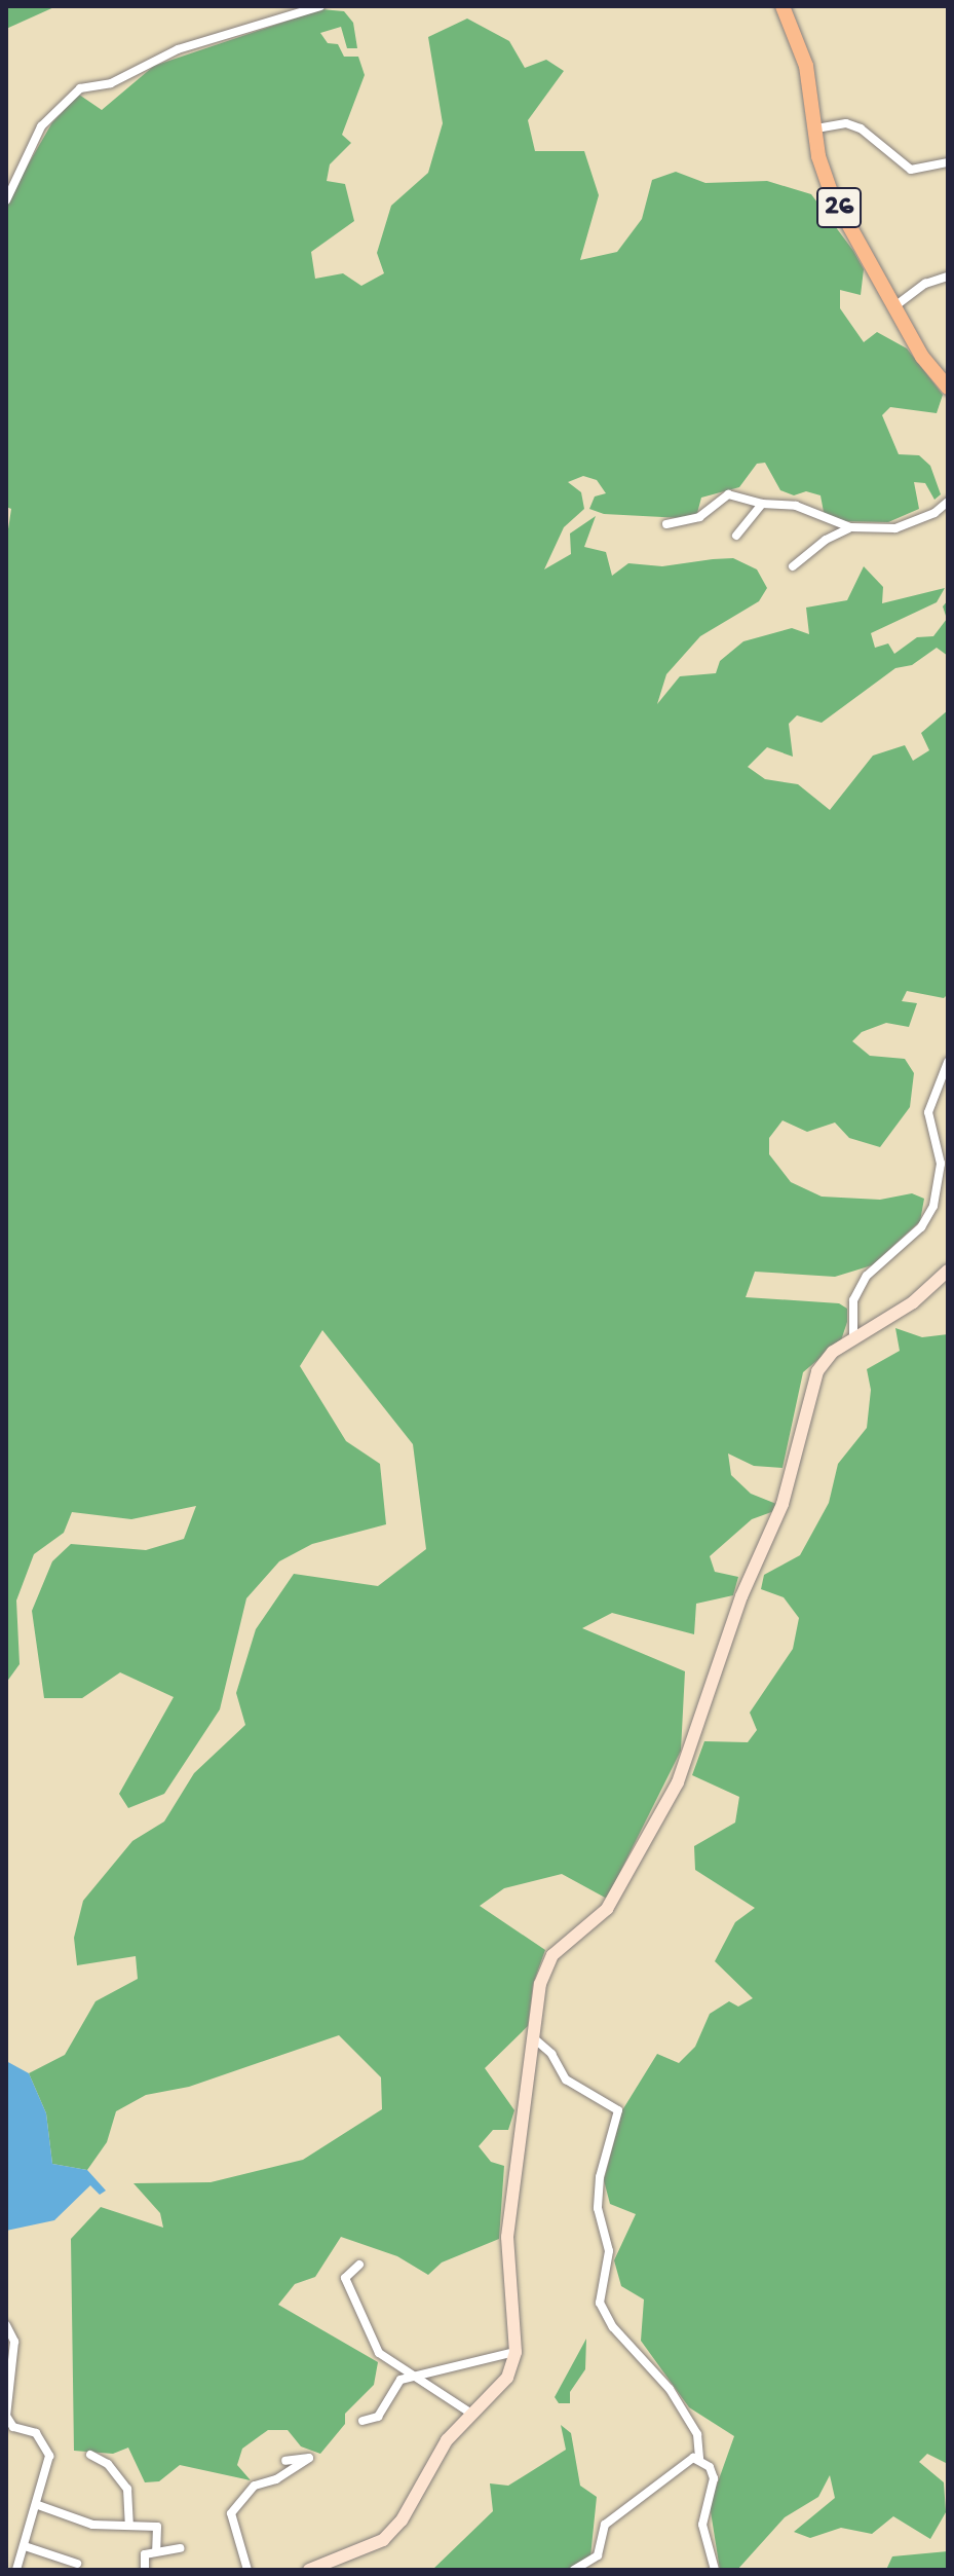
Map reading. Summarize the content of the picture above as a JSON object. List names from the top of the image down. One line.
{"streets":{"main road":["26"]}}
